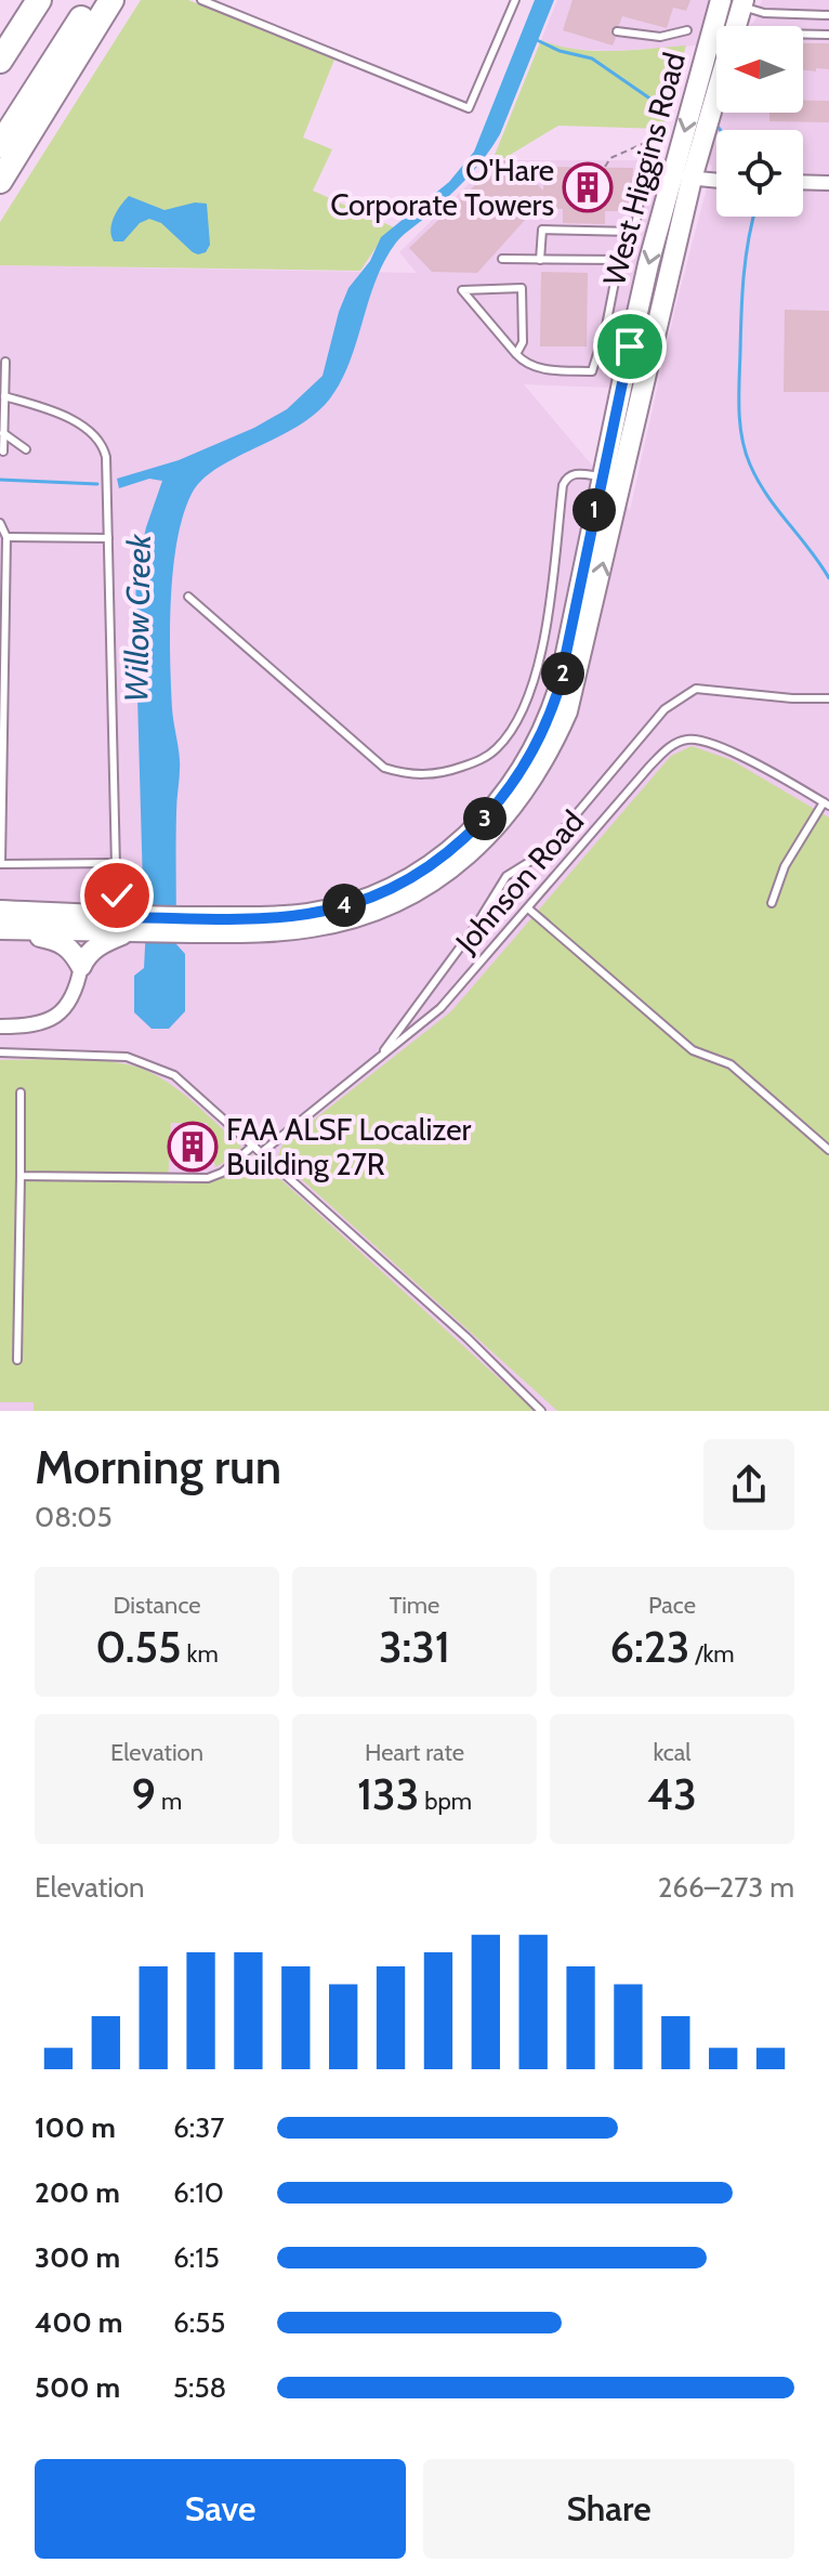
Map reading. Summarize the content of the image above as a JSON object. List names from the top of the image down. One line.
{"streets":{"main road":["West Higgins Road"],"lane":["Johnson Road"]},"water":["Willow Creek"],"places":{"building":["O'Hare Corporate Towers","FAA ALSF Localizer Building 27R"]},"north":"left","page":{"pins":["1","2","3","4"],"heading":["Morning run","08:05"],"stats":[["Distance","0.55 km"],["Time","3:31"],["Pace","6:23 /km"],["Elevation","9 m"],["Heart rate","133 bpm"],["kcal","43"]],"chart":["Elevation","266–273 m"],"list":[{"name":"100 m","note":"6:37"},{"name":"200 m","note":"6:10"},{"name":"300 m","note":"6:15"},{"name":"400 m","note":"6:55"},{"name":"500 m","note":"5:58"}],"buttons":["Save","Share"]}}
